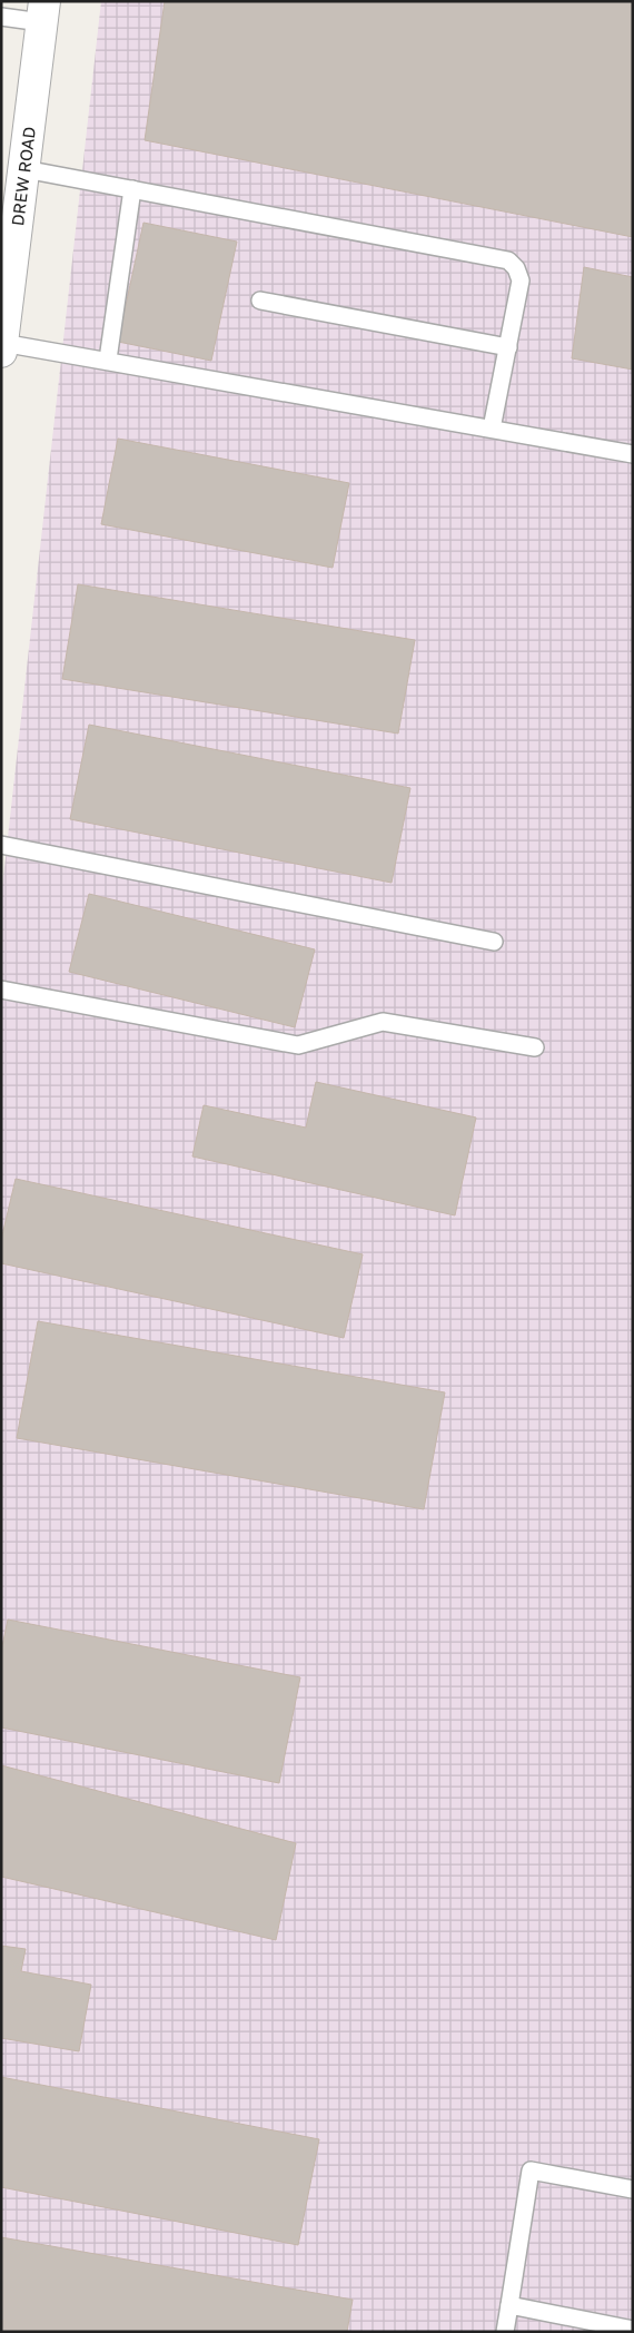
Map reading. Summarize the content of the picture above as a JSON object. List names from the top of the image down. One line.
{"streets":{"street":["DREW ROAD"]}}
